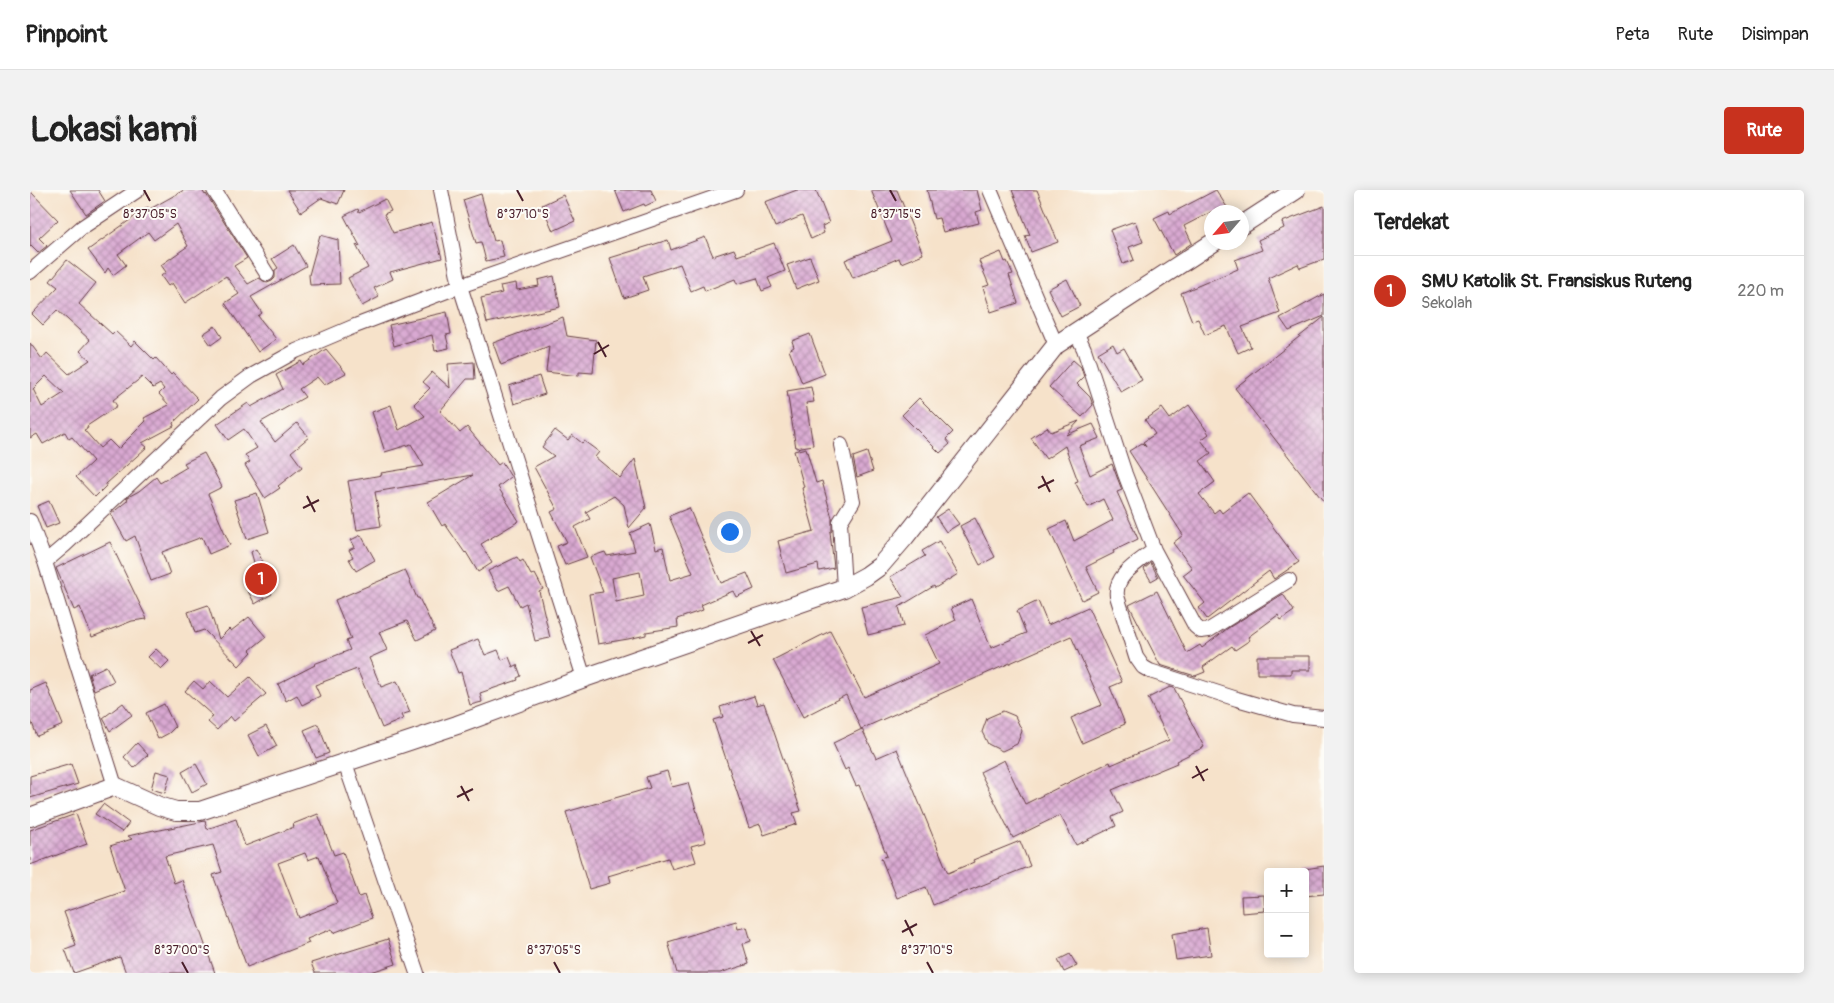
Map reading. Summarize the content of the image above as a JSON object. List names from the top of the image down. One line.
{"north":"bottom left","page":{"header":"Pinpoint","nav":["Peta","Rute","Disimpan"],"buttons":"Rute","title":"Lokasi kami","heading":"Terdekat","list":[{"mark":"1","name":"SMU Katolik St. Fransiskus Ruteng","note":"Sekolah","value":"220 m"}],"pins":"1","map_buttons":["+","−"]},"coordinates":["8°37'10\"S","8°37'15\"S","8°37'05\"S","8°37'00\"S"]}
